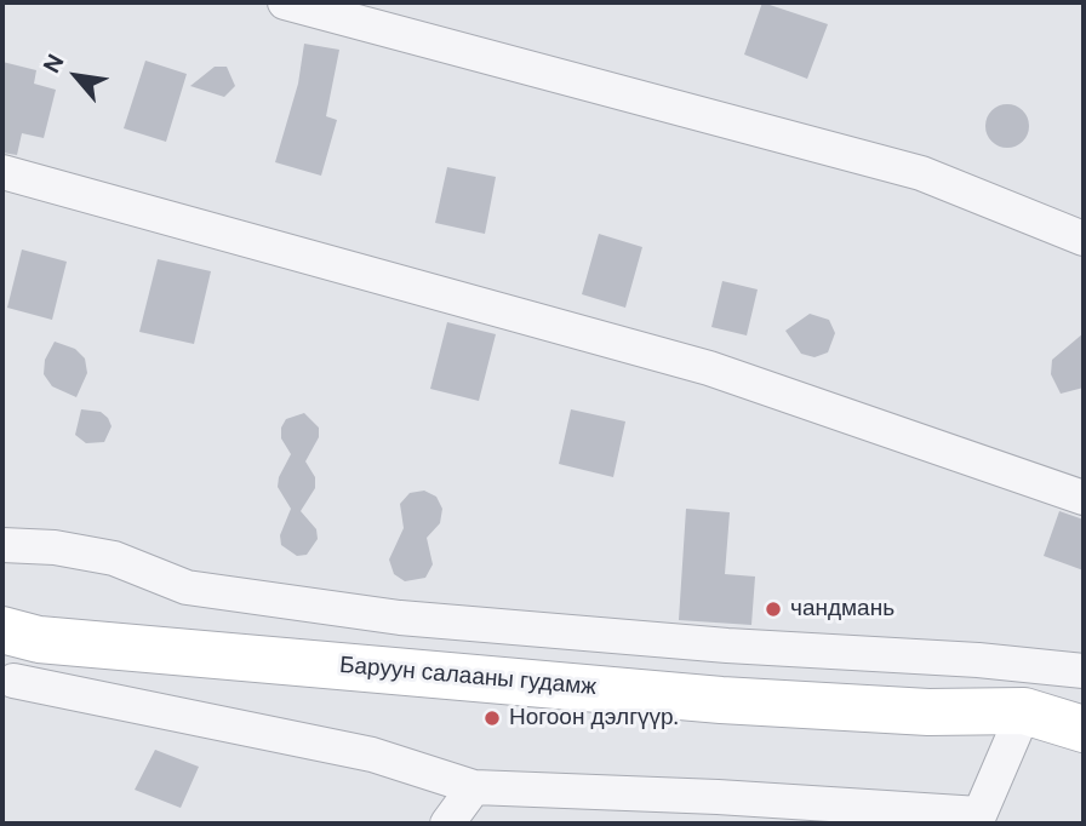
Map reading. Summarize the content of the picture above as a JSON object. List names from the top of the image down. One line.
{"streets":{"main road":["Баруун салааны гудамж"]},"places":["чандмань","Ногоон дэлгүүр."],"north":"top left"}
